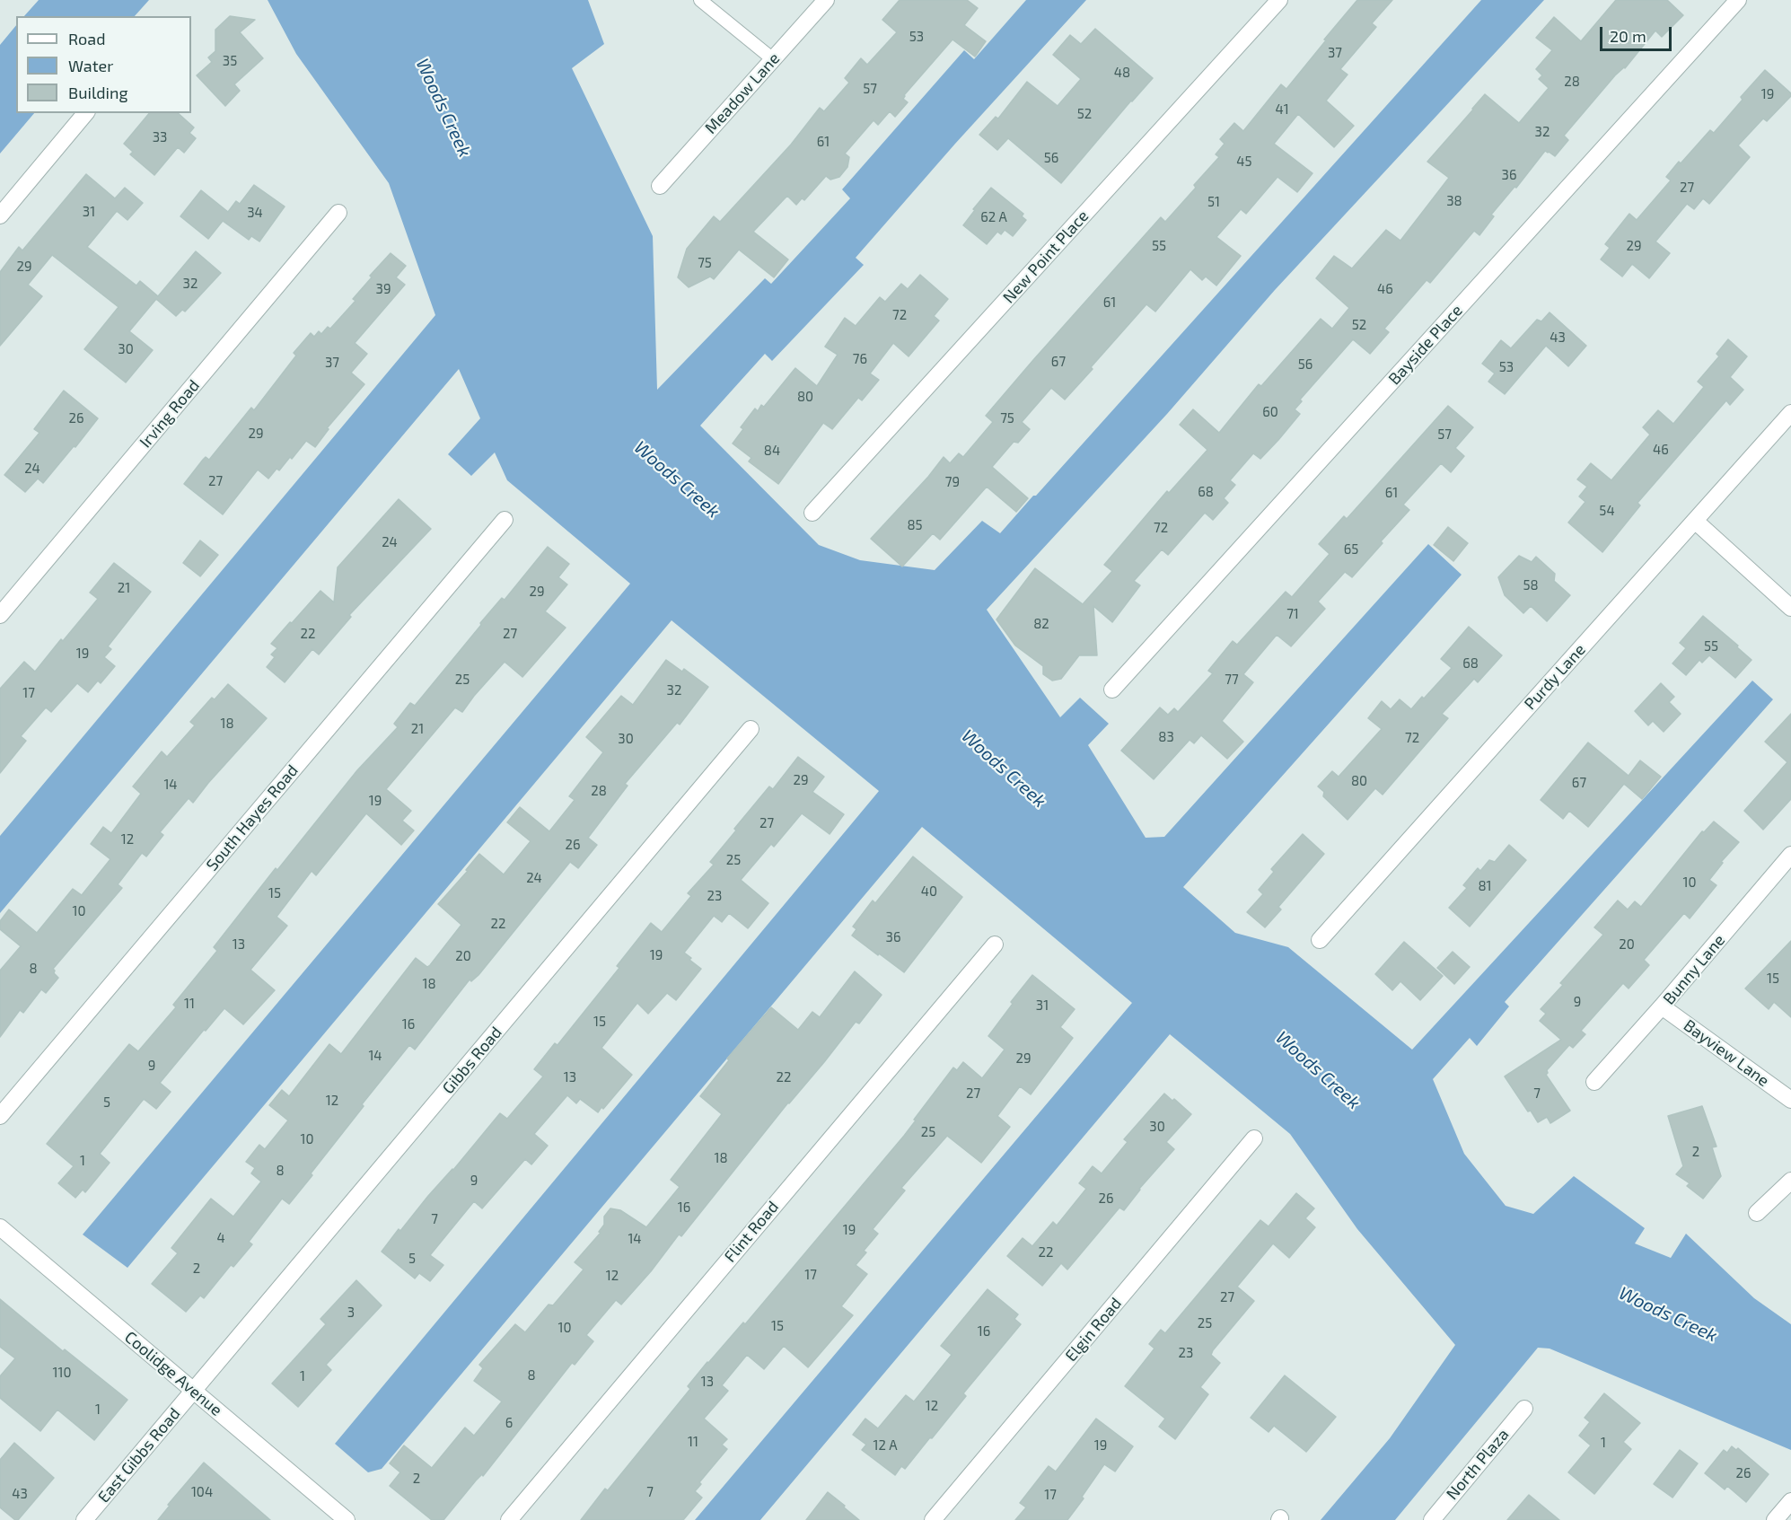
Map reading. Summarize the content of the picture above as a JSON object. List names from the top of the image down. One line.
{"streets":{"street":["Meadow Lane","New Point Place","Bayside Place","Irving Road","Purdy Lane","South Hayes Road","Bunny Lane","Bayview Lane","Gibbs Road","Flint Road","Elgin Road","Coolidge Avenue","East Gibbs Road","North Plaza"]},"crossings":[["Bunny Lane","Bayview Lane"],["Gibbs Road","Coolidge Avenue"],["Gibbs Road","East Gibbs Road"],["Coolidge Avenue","East Gibbs Road"]],"water":["Woods Creek"],"house_numbers":["53","37","35","48","28","57","19","41","52","32","33","61","56","45","36","27","38","51","31","34","62 A","55","29","75","29","32","39","46","61","72","52","43","30","76","67","37","56","53","80","60","26","75","29","57","46","84","24","27","79","68","61","54","85","72","24","65","58","21","29","71","82","22","27","55","19","68","25","77","32","17","18","21","83","72","30","29","80","67","14","28","19","27","12","26","25","24","10","81","40","15","23","10","22","36","13","20","19","20","8","15","18","9","11","31","15","16","14","29","9","13","22","27","7","12","5","30","25","10","2","18","1","8","9","26","16","7","19","4","14","22","5","2","17","12","27","3","25","15","10","16","23","110","8","1","13","12","1","6","11","1","12 A","19","26","2","104","7","43","17"],"legend":["Road","Water","Building"],"scale_bar":"20 m"}
